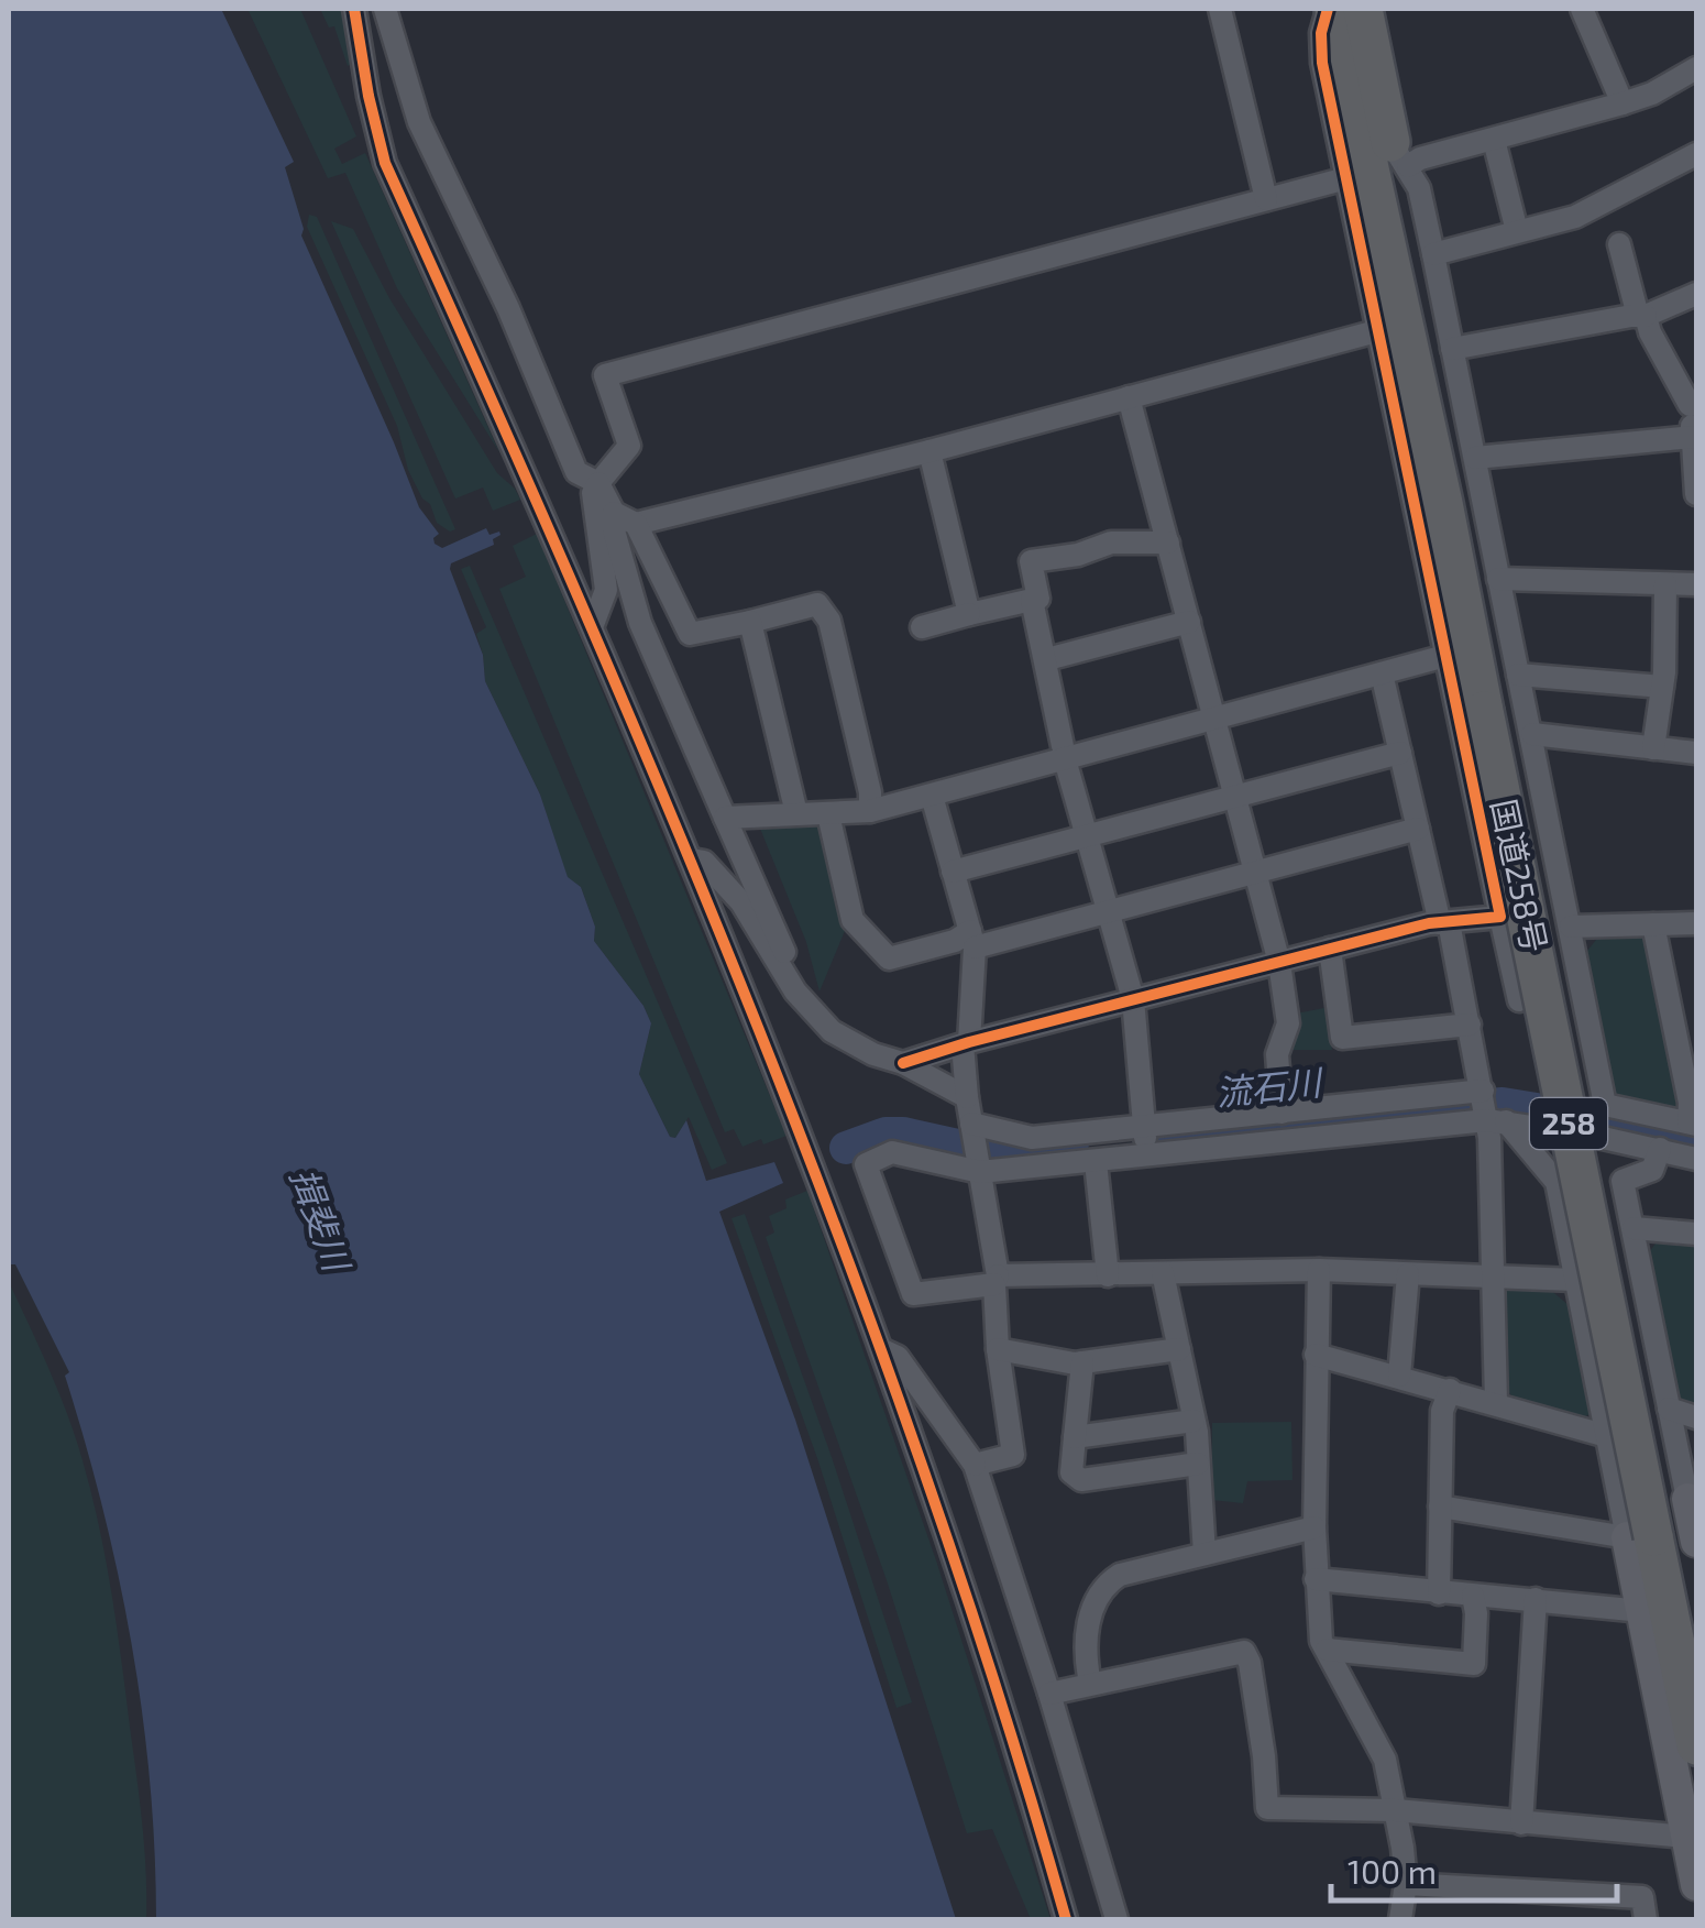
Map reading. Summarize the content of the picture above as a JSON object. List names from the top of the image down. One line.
{"streets":{"highway":["国道258号","258"]},"water":["流石川","揖斐川"],"scale_bar":"100 m"}
